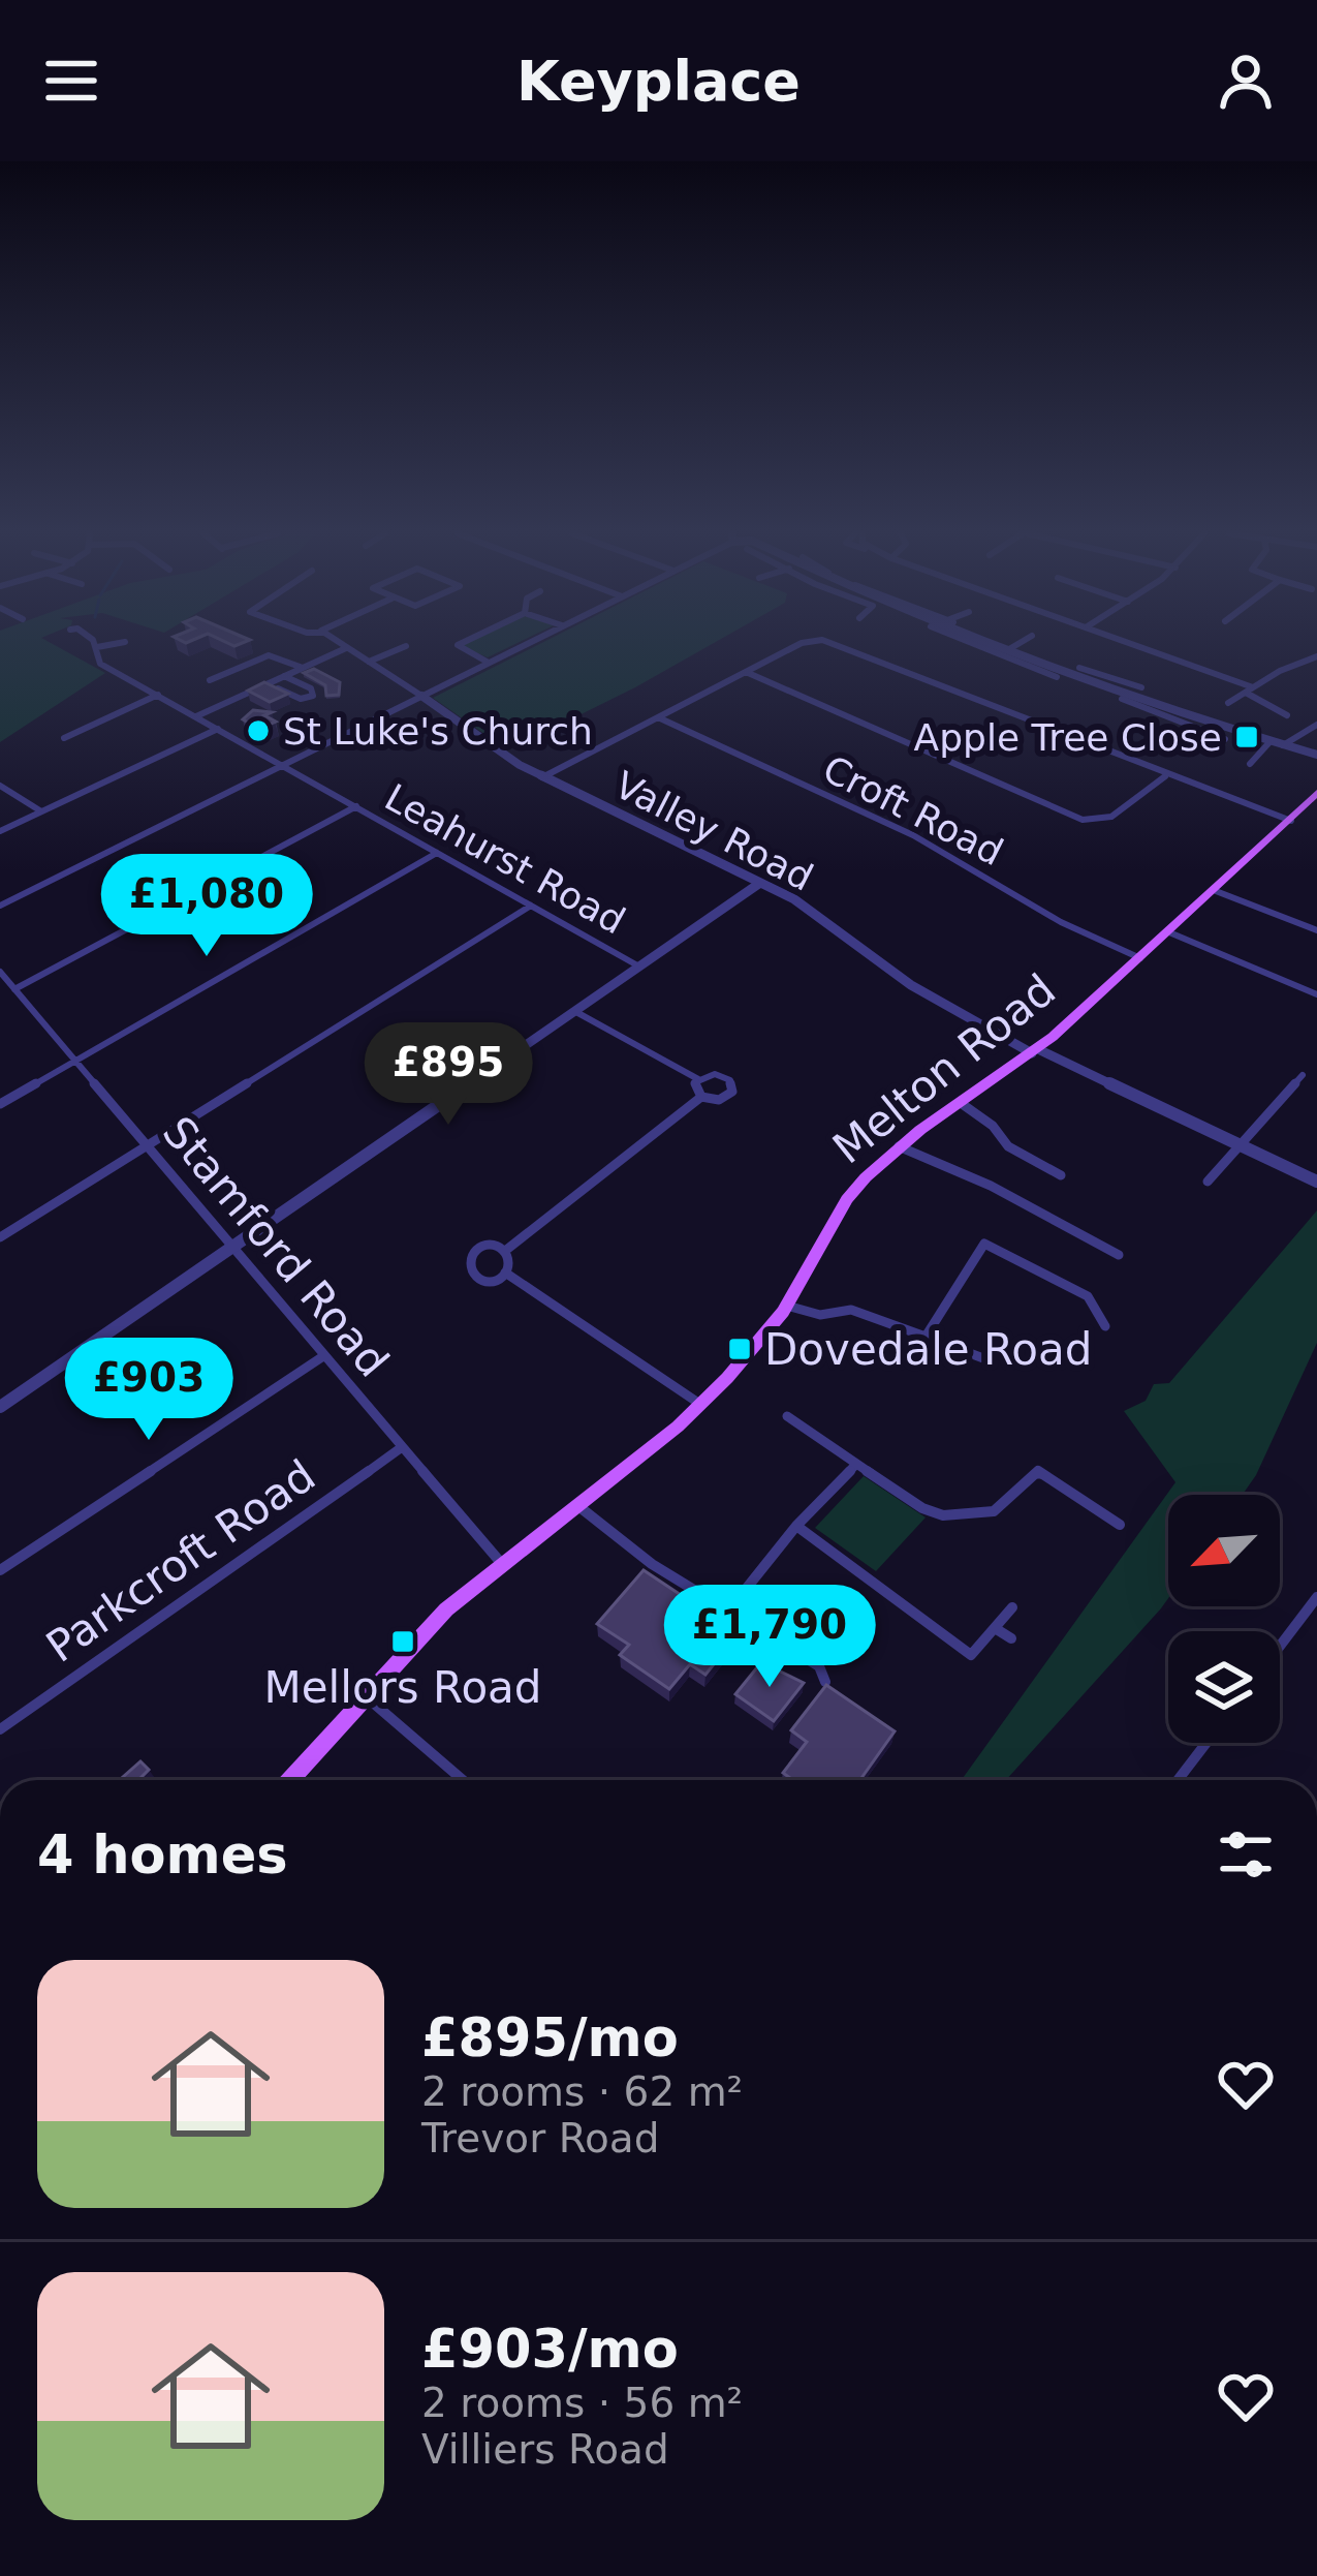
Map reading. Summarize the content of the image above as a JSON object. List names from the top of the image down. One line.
{"streets":{"main road":["Melton Road"],"street":["Croft Road","Valley Road","Leahurst Road","Stamford Road","Parkcroft Road"]},"crossings":[["Croft Road","Melton Road"],["Valley Road","Melton Road"],["Melton Road","Stamford Road"],["Stamford Road","Parkcroft Road"]],"places":{"other":["St Luke's Church"],"transit":["Apple Tree Close","Dovedale Road","Mellors Road"]},"north":"bottom left","page":{"header":"Keyplace","price":["£1,080","£895","£903","£1,790"],"heading":"4 homes","list":[{"name":"£895/mo","note":"2 rooms · 62 m² · Trevor Road"},{"name":"£903/mo","note":"2 rooms · 56 m² · Villiers Road"}]}}
